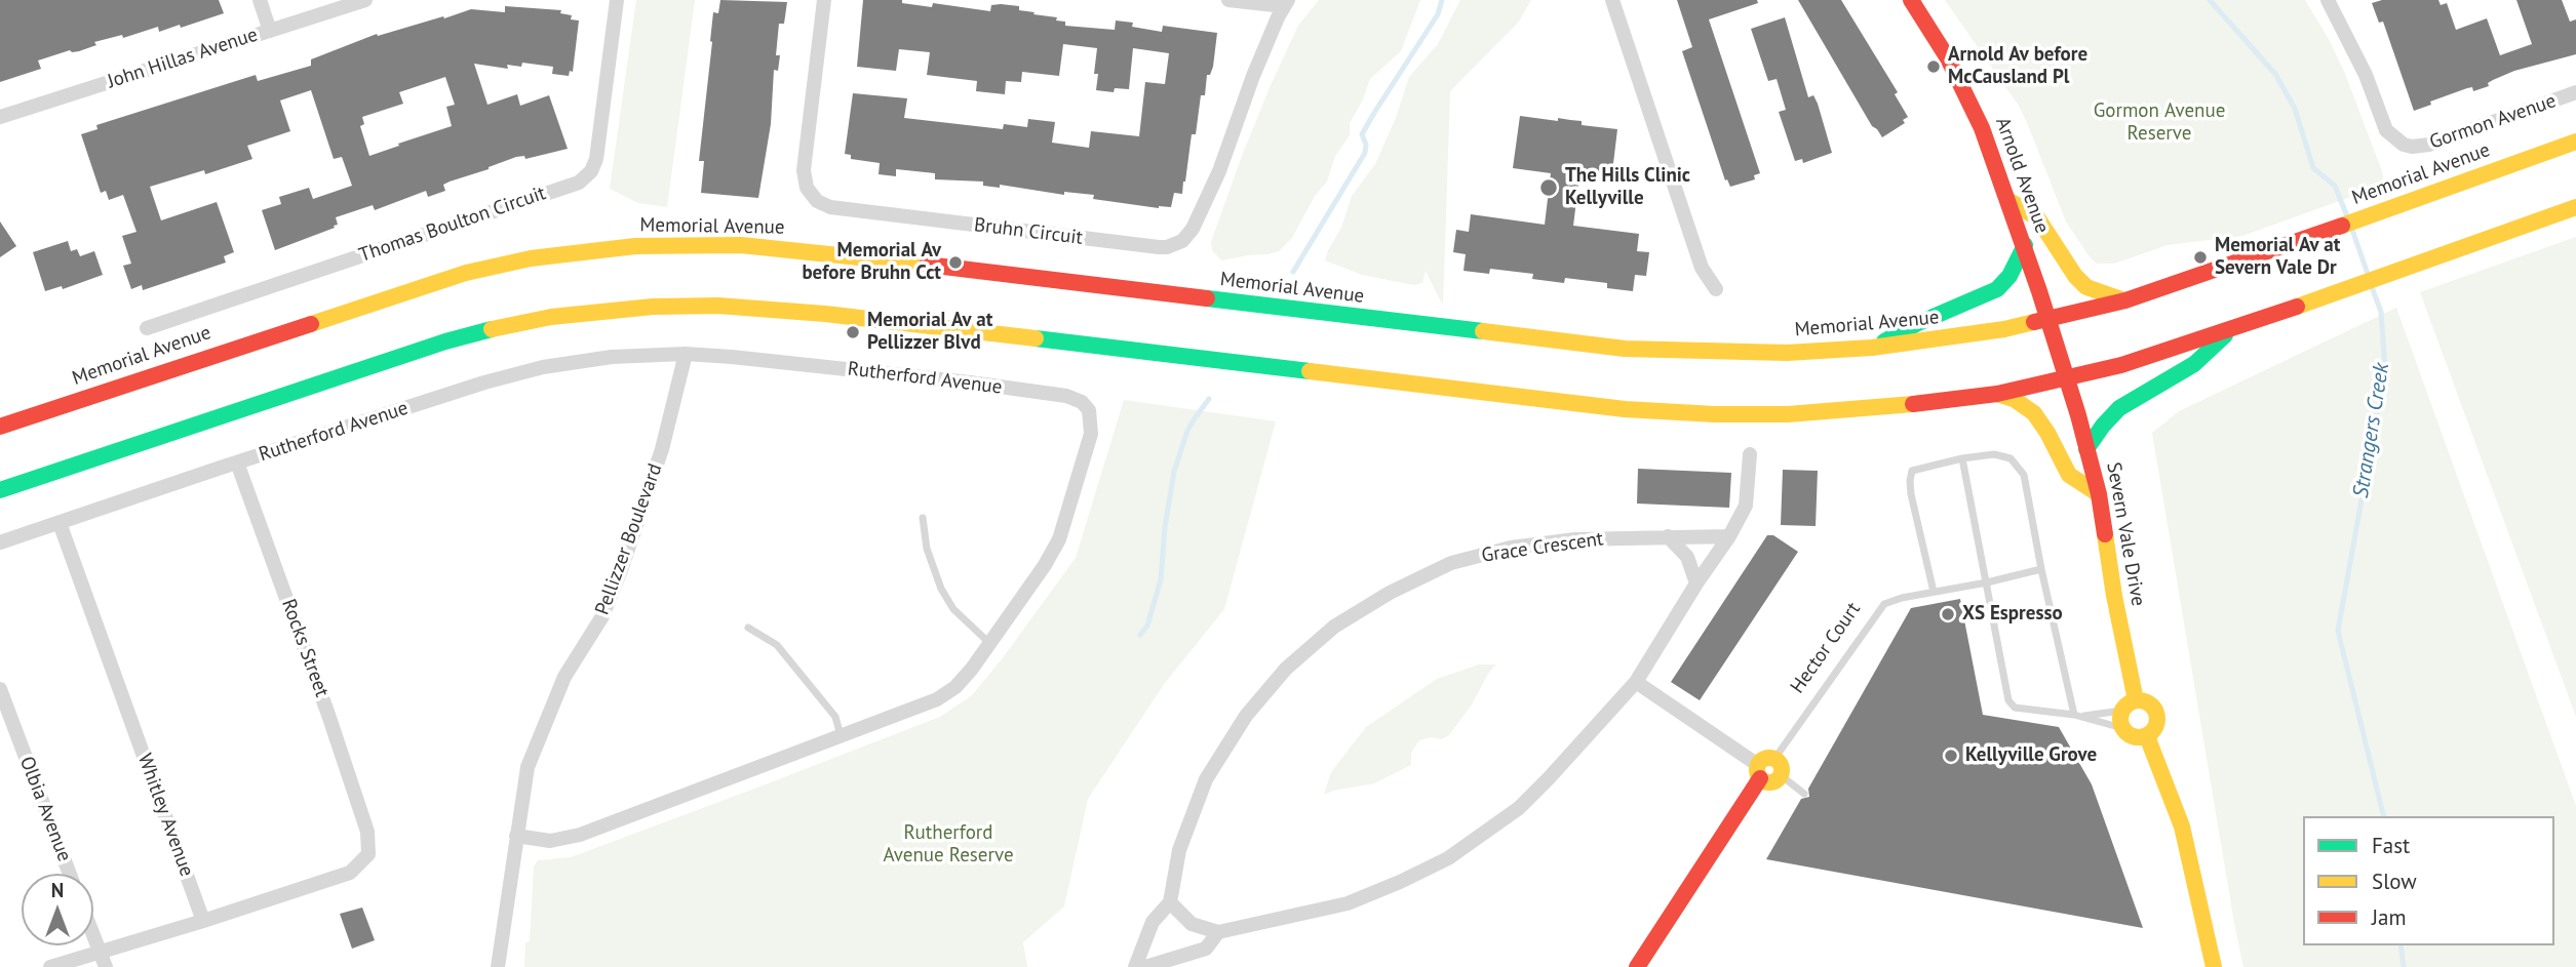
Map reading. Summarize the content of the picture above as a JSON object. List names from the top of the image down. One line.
{"streets":{"main road":["Memorial Avenue","Arnold Avenue","Severn Vale Drive"],"street":["John Hillas Avenue","Gormon Avenue","Thomas Boulton Circuit","Bruhn Circuit","Rutherford Avenue","Pellizzer Boulevard","Grace Crescent","Rocks Street","Olbia Avenue","Whitley Avenue"],"lane":["Hector Court"]},"crossings":[["Memorial Avenue","Arnold Avenue"],["Arnold Avenue","Severn Vale Drive"],["Rutherford Avenue","Pellizzer Boulevard"],["Rutherford Avenue","Rocks Street"],["Rutherford Avenue","Whitley Avenue"],["Rocks Street","Whitley Avenue"]],"water":["Strangers Creek"],"parks":["Gormon Avenue Reserve","Rutherford Avenue Reserve"],"places":["Arnold Av before McCausland Pl","The Hills Clinic Kellyville","Memorial Av at Severn Vale Dr","Memorial Av before Bruhn Cct","Memorial Av at Pellizzer Blvd","XS Espresso","Kellyville Grove"],"legend":["Fast","Slow","Jam"],"north":"top"}
